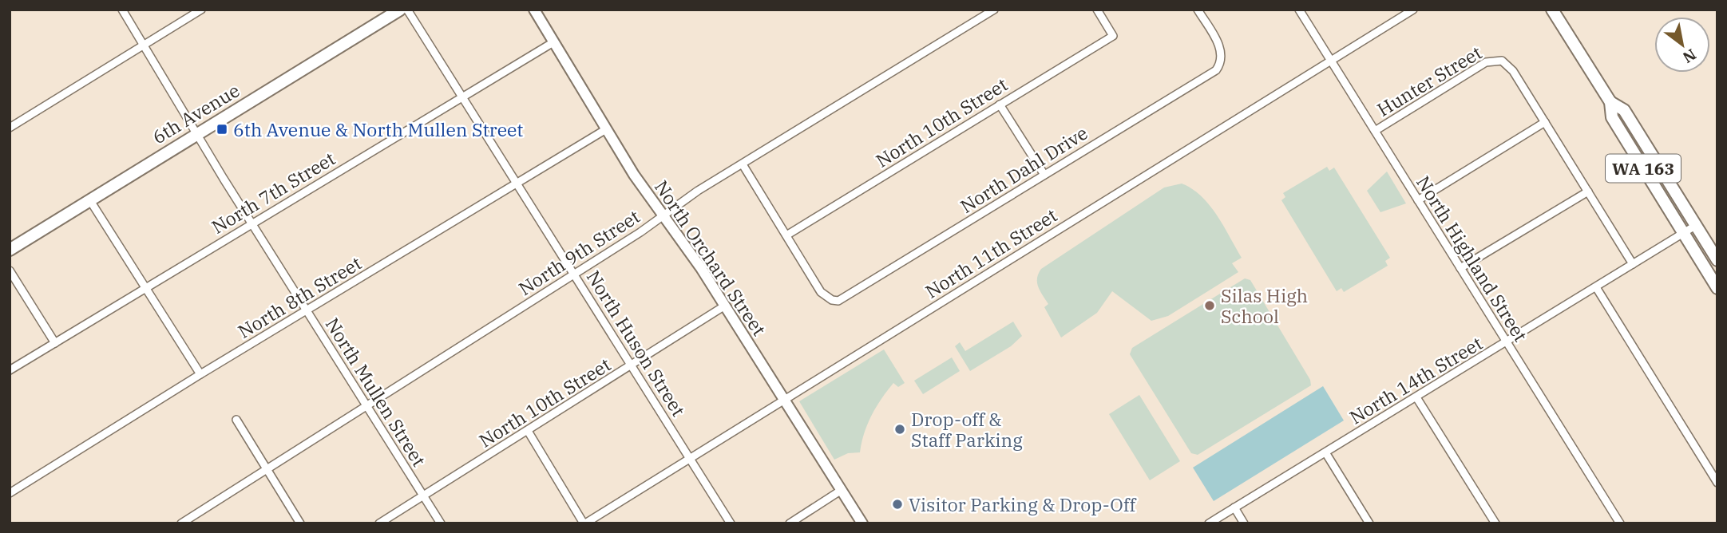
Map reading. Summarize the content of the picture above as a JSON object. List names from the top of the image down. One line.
{"streets":{"main road":["6th Avenue","WA 163"],"street":["Hunter Street","North 10th Street","North Dahl Drive","North 7th Street","North 9th Street","North 11th Street","North Orchard Street","North Highland Street","North 8th Street","North Huson Street","North 14th Street","North Mullen Street"]},"crossings":[["Hunter Street","North Highland Street"],["6th Avenue","North Mullen Street"],["North 10th Street","North Dahl Drive"],["North 10th Street","North Orchard Street"],["North 10th Street","North Huson Street"],["North 10th Street","North Mullen Street"],["WA 163","North 14th Street"],["North 7th Street","North Orchard Street"],["North 7th Street","North Huson Street"],["North 7th Street","North Mullen Street"],["North 9th Street","North Orchard Street"],["North 9th Street","North Huson Street"],["North 9th Street","North Mullen Street"],["North 11th Street","North Orchard Street"],["North 11th Street","North Highland Street"],["North 11th Street","North Huson Street"],["North Orchard Street","North 8th Street"],["North Highland Street","North 14th Street"],["North 8th Street","North Huson Street"],["North 8th Street","North Mullen Street"]],"places":{"transit":["6th Avenue & North Mullen Street"],"other":["Silas High School","Drop-off & Staff Parking","Visitor Parking & Drop-Off"]},"north":"bottom right"}
